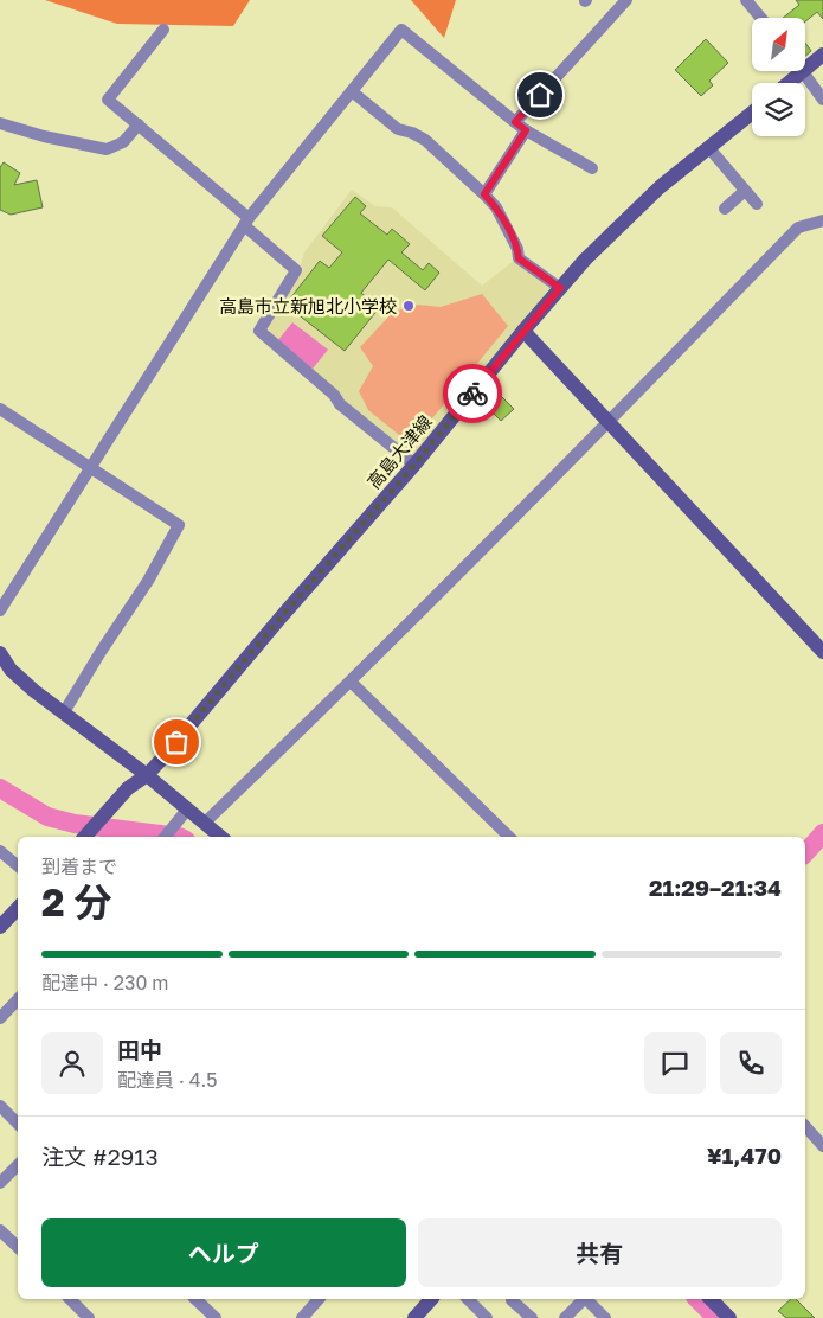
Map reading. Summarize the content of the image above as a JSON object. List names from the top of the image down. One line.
{"streets":{"main road":["高島大津線"]},"places":["高島市立新旭北小学校"],"north":"top right","page":{"heading":["2 分","到着まで","21:29–21:34"],"panel":["田中","配達員 · 4.5","注文 #2913","¥1,470"],"bar":"配達中 · 230 m","buttons":["ヘルプ","共有"]}}
